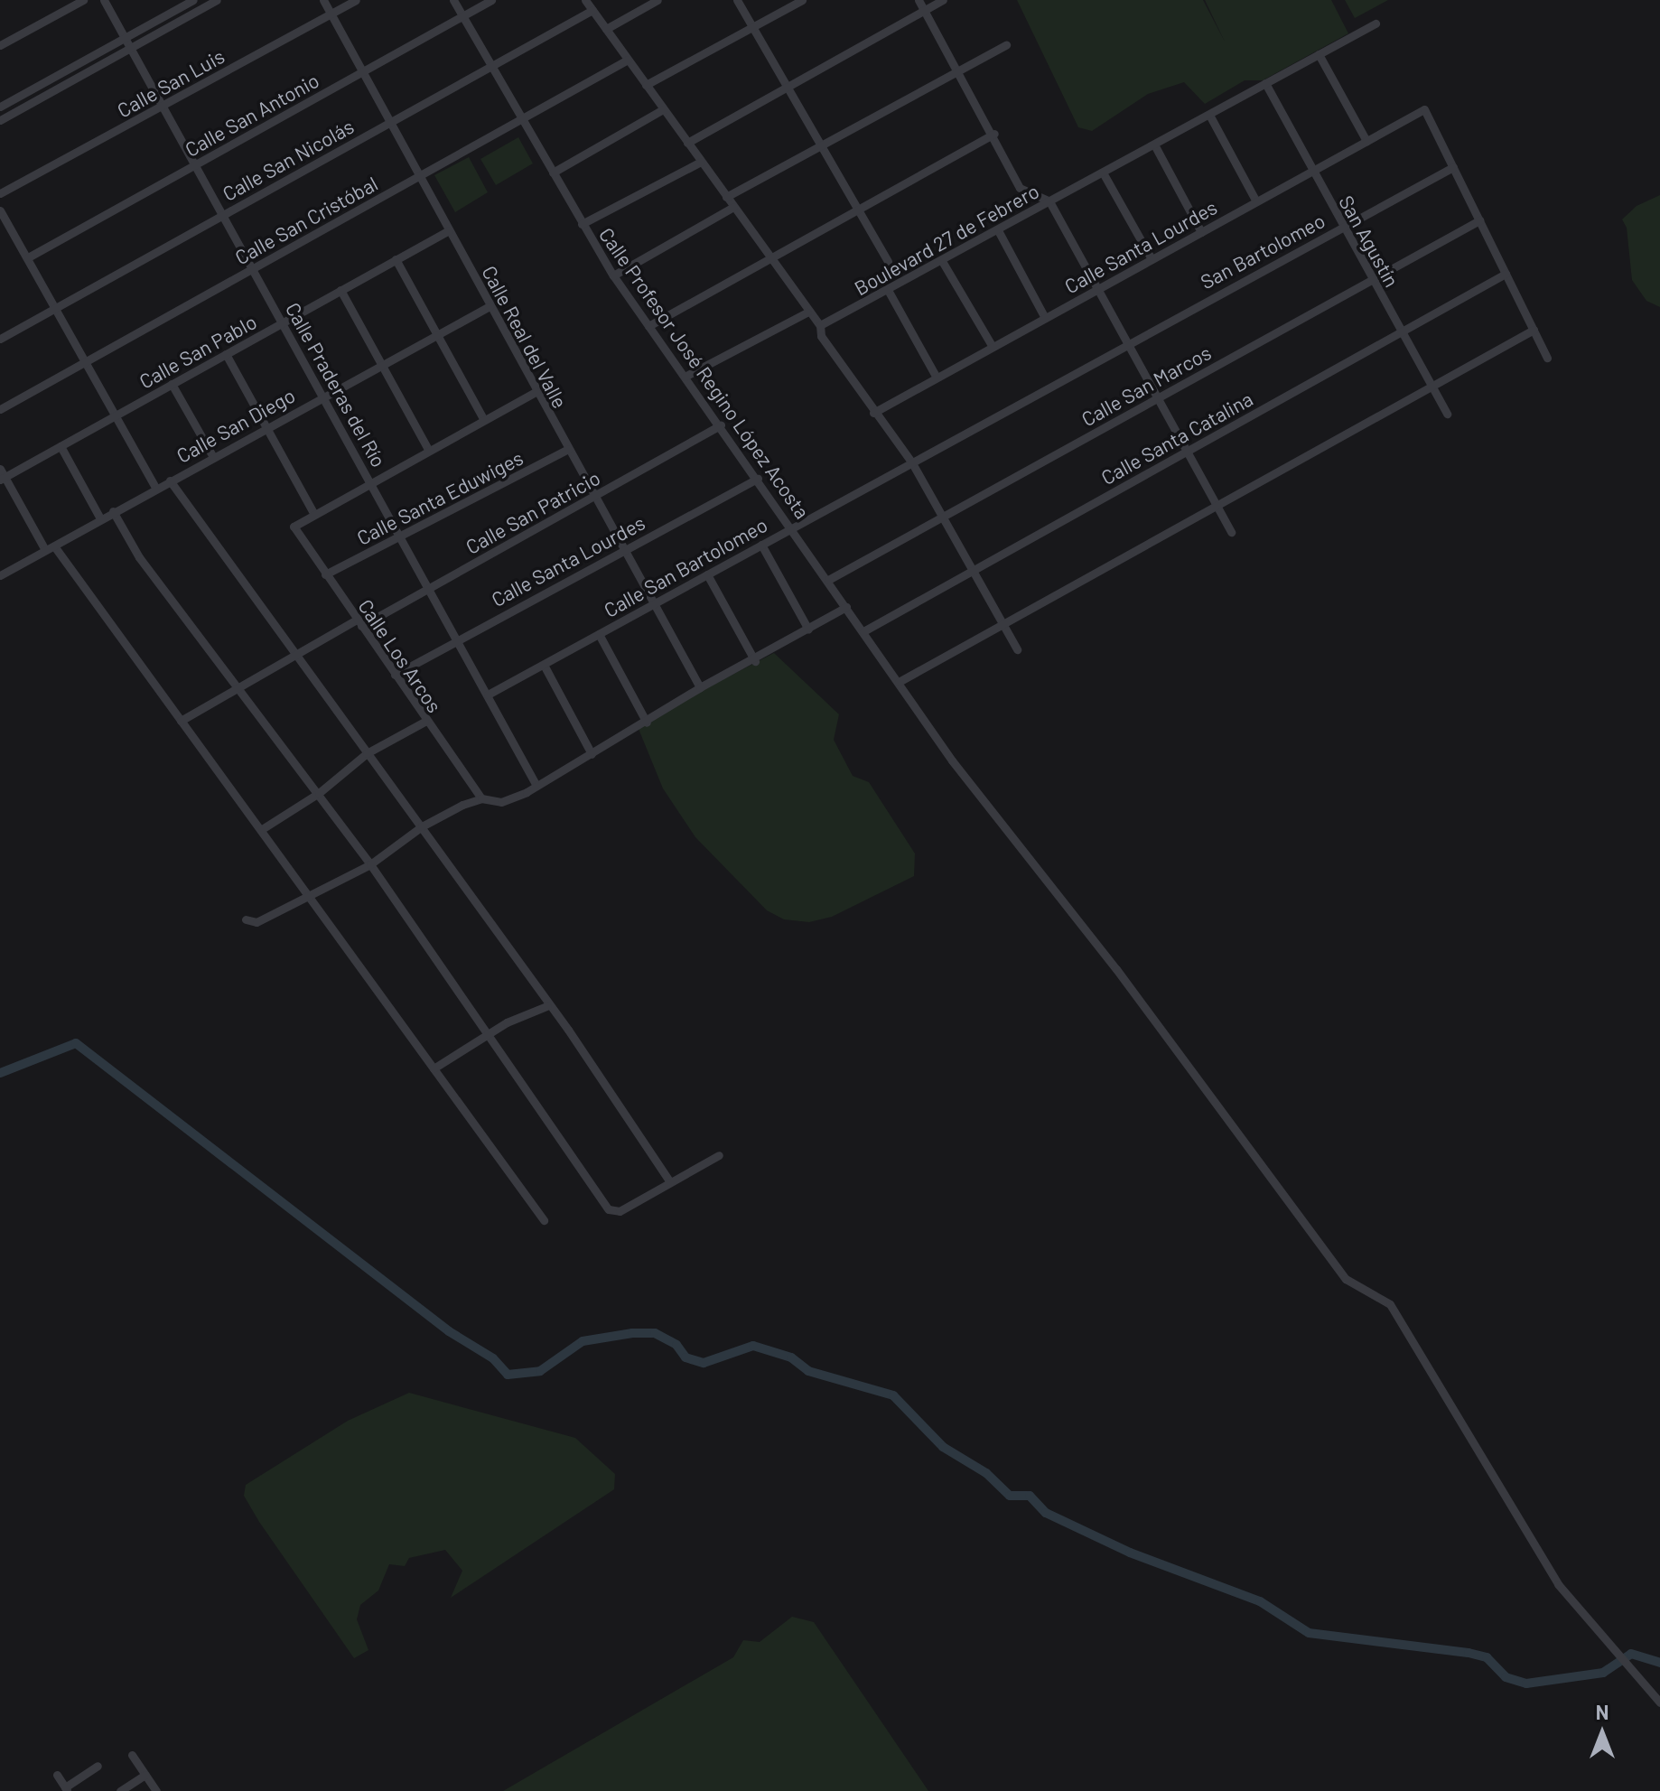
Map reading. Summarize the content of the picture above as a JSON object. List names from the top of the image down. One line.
{"streets":{"street":["Calle San Luis","Calle San Antonio","Calle San Nicolás","Calle San Cristóbal","Boulevard 27 de Febrero","San Agustín","Calle Santa Lourdes","San Bartolomeo","Calle Real del Valle","Calle San Pablo","Calle Profesor José Regino López Acosta","Calle Praderas del Río","Calle San Marcos","Calle San Diego","Calle Santa Catalina","Calle Santa Eduwiges","Calle San Patricio","Calle San Bartolomeo","Calle Los Arcos"]},"crossings":[["Calle San Luis","Calle Real del Valle"],["Calle San Luis","Calle Praderas del Río"],["Calle San Antonio","Calle Real del Valle"],["Calle San Antonio","Calle Profesor José Regino López Acosta"],["Calle San Antonio","Calle Praderas del Río"],["Calle San Nicolás","Calle Real del Valle"],["Calle San Nicolás","Calle Profesor José Regino López Acosta"],["Calle San Nicolás","Calle Praderas del Río"],["Calle San Cristóbal","Calle Real del Valle"],["Calle San Cristóbal","Calle Profesor José Regino López Acosta"],["Calle San Cristóbal","Calle Praderas del Río"],["Boulevard 27 de Febrero","San Agustín"],["San Agustín","Calle Santa Lourdes"],["San Agustín","San Bartolomeo"],["San Agustín","Calle San Marcos"],["San Agustín","Calle Santa Catalina"],["Calle Santa Lourdes","San Bartolomeo"],["Calle Santa Lourdes","Calle Real del Valle"],["Calle Santa Lourdes","Calle Profesor José Regino López Acosta"],["Calle Santa Lourdes","Calle Praderas del Río"],["Calle Santa Lourdes","Calle Los Arcos"],["San Bartolomeo","Calle San Bartolomeo"],["Calle Real del Valle","Calle San Pablo"],["Calle Real del Valle","Calle San Diego"],["Calle Real del Valle","Calle Santa Eduwiges"],["Calle Real del Valle","Calle San Patricio"],["Calle Real del Valle","Calle San Bartolomeo"],["Calle San Pablo","Calle Praderas del Río"],["Calle Profesor José Regino López Acosta","Calle San Marcos"],["Calle Profesor José Regino López Acosta","Calle Santa Catalina"],["Calle Profesor José Regino López Acosta","Calle San Patricio"],["Calle Profesor José Regino López Acosta","Calle San Bartolomeo"],["Calle Praderas del Río","Calle San Diego"],["Calle Praderas del Río","Calle Santa Eduwiges"],["Calle Praderas del Río","Calle San Patricio"],["Calle Praderas del Río","Calle San Bartolomeo"],["Calle Santa Eduwiges","Calle Los Arcos"],["Calle San Patricio","Calle Los Arcos"]],"north":"top"}
